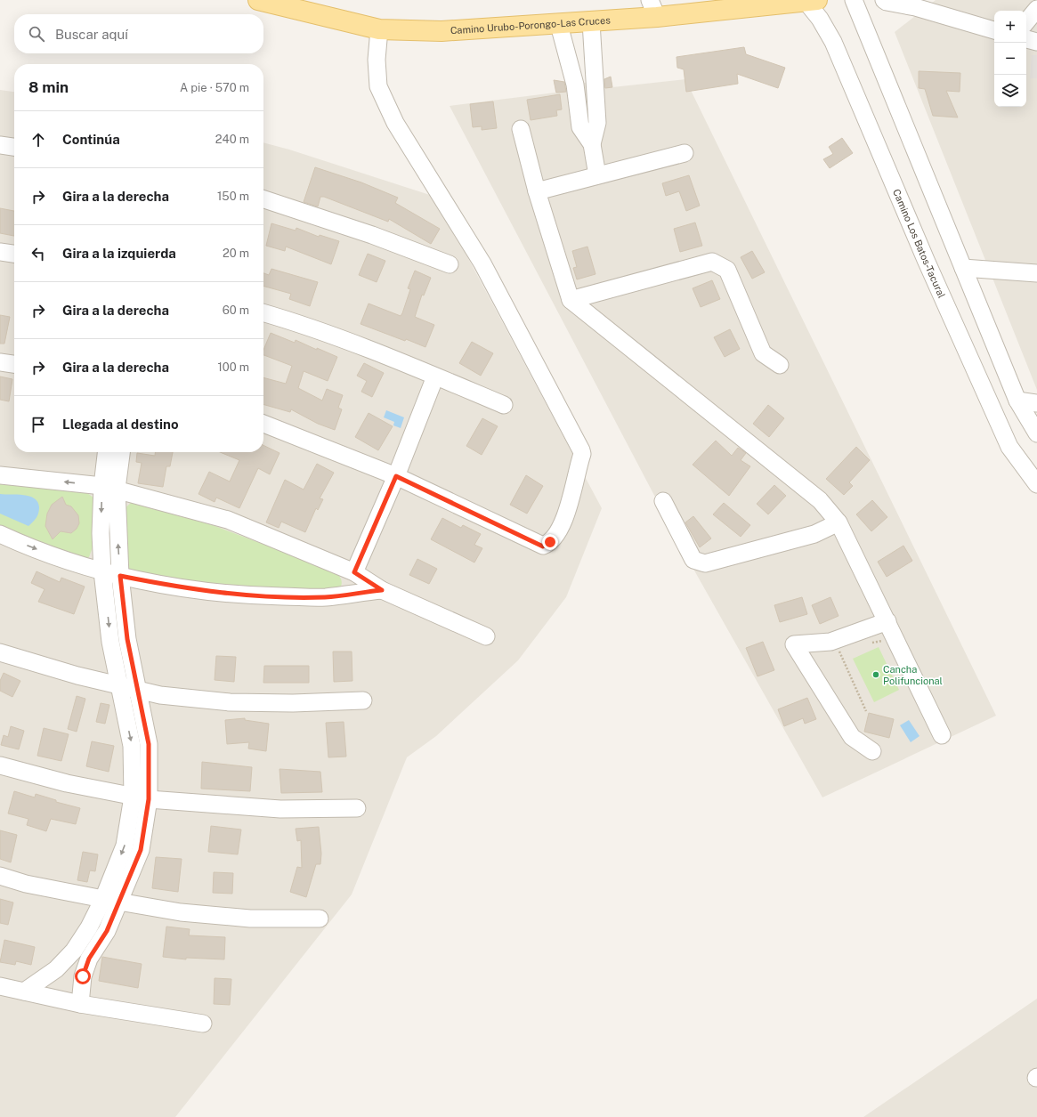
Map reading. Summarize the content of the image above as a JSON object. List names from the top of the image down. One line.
{"streets":{"main road":["Camino Urubo-Porongo-Las Cruces"],"street":["Camino Los Batos-Tacural"]},"crossings":[["Camino Urubo-Porongo-Las Cruces","Camino Los Batos-Tacural"]],"places":["Cancha Polifuncional"],"page":{"map_buttons":["+","−"],"search":"Buscar aquí","heading":["8 min","A pie · 570 m"],"list":[["Continúa","240 m"],["Gira a la derecha","150 m"],["Gira a la izquierda","20 m"],["Gira a la derecha","60 m"],["Gira a la derecha","100 m"],"Llegada al destino"]}}
